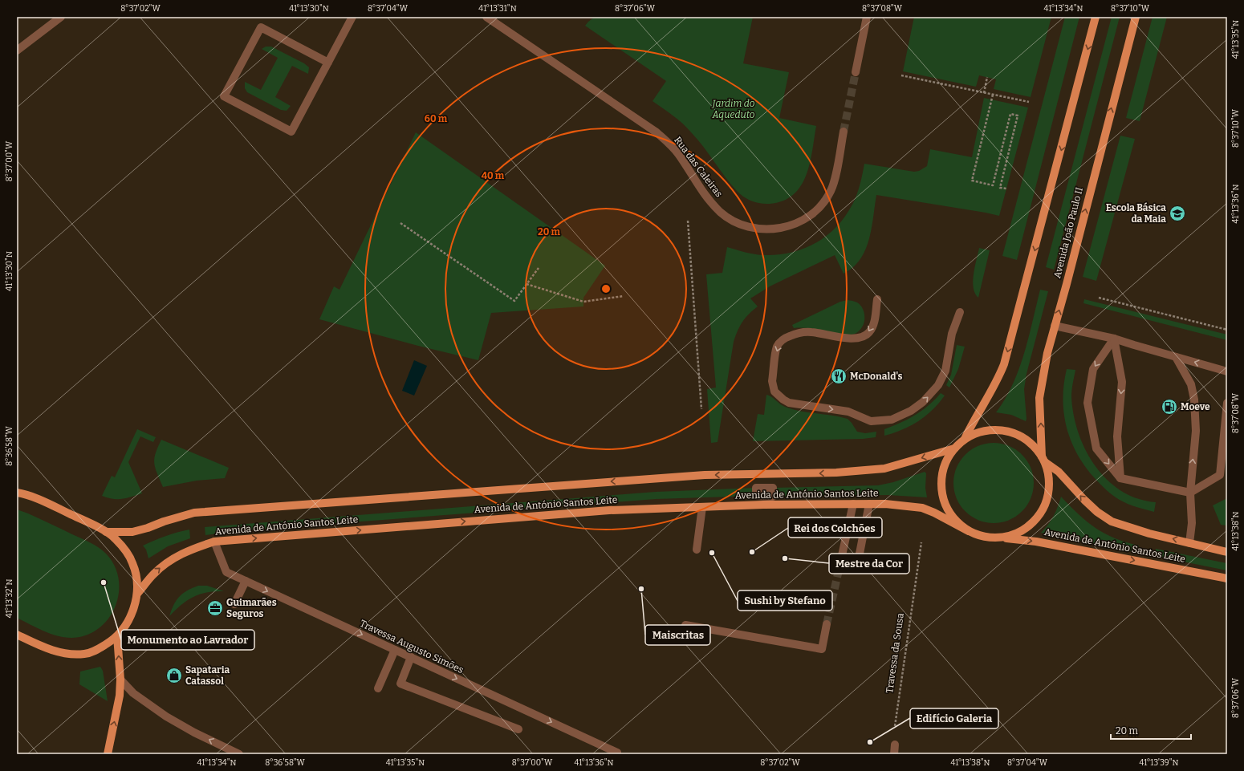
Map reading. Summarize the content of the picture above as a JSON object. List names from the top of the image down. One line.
{"streets":{"main road":["Avenida João Paulo II","Avenida de António Santos Leite"],"street":["Rua das Caleiras","Travessa Augusto Simões"],"path":["Travessa da Sousa"]},"crossings":[["Avenida João Paulo II","Avenida de António Santos Leite"],["Avenida de António Santos Leite","Travessa Augusto Simões"]],"one_way":["Travessa Augusto Simões"],"parks":["Jardim do Aqueduto"],"places":{"school or university":["Escola Básica da Maia"],"restaurant":["McDonald's"],"fuel station":["Moeve"],"other":["Rei dos Colchões","Sushi by Stefano","Mestre da Cor","Monumento ao Lavrador","Maiscritas","Edifício Galeria"],"office":["Guimarães Seguros"],"shop":["Sapataria Catassol"]},"scale_bar":"20 m","coordinates":["8°37'02\"W","41°13'30\"N","8°37'04\"W","41°13'31\"N","8°37'06\"W","8°37'08\"W","41°13'34\"N","8°37'10\"W","41°13'35\"N","8°37'00\"W","41°13'36\"N","8°36'58\"W","41°13'38\"N","41°13'32\"N","41°13'39\"N"],"rings":["60 m","40 m","20 m"]}
